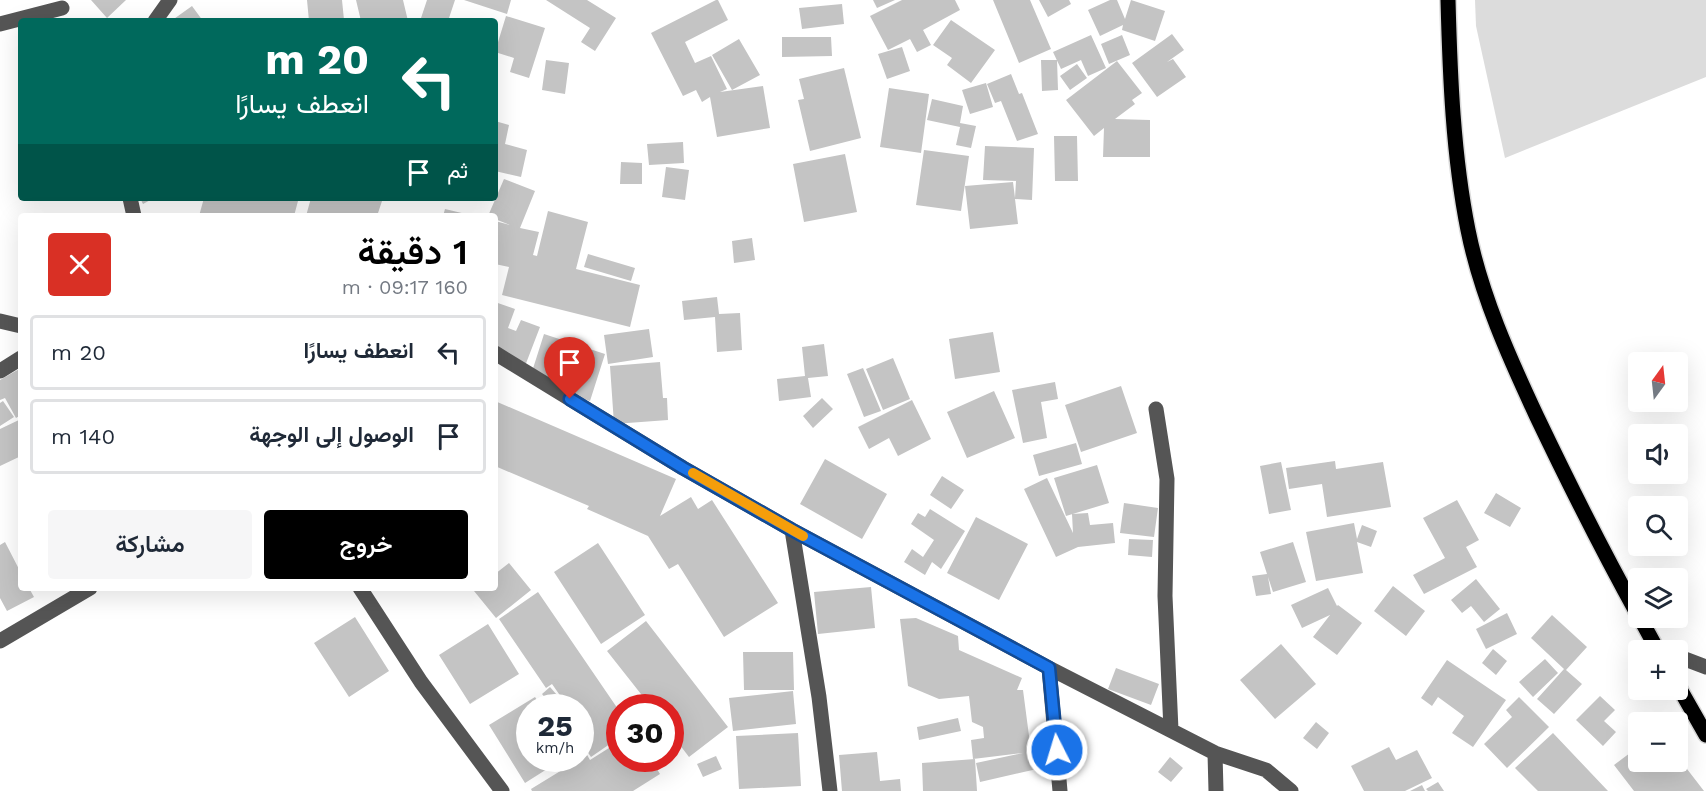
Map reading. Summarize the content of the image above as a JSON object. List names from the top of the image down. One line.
{"north":"top","page":{"turn":["20 m","انعطف يسارًا"],"then":"ثم","heading":["1 دقيقة","160 m · 09:17"],"list":[{"name":"انعطف يسارًا","value":"20 m"},{"name":"الوصول إلى الوجهة","value":"140 m"}],"map_buttons":["+","−"],"buttons":["خروج","مشاركة"],"speed":"25 km/h","limit":"30"}}
